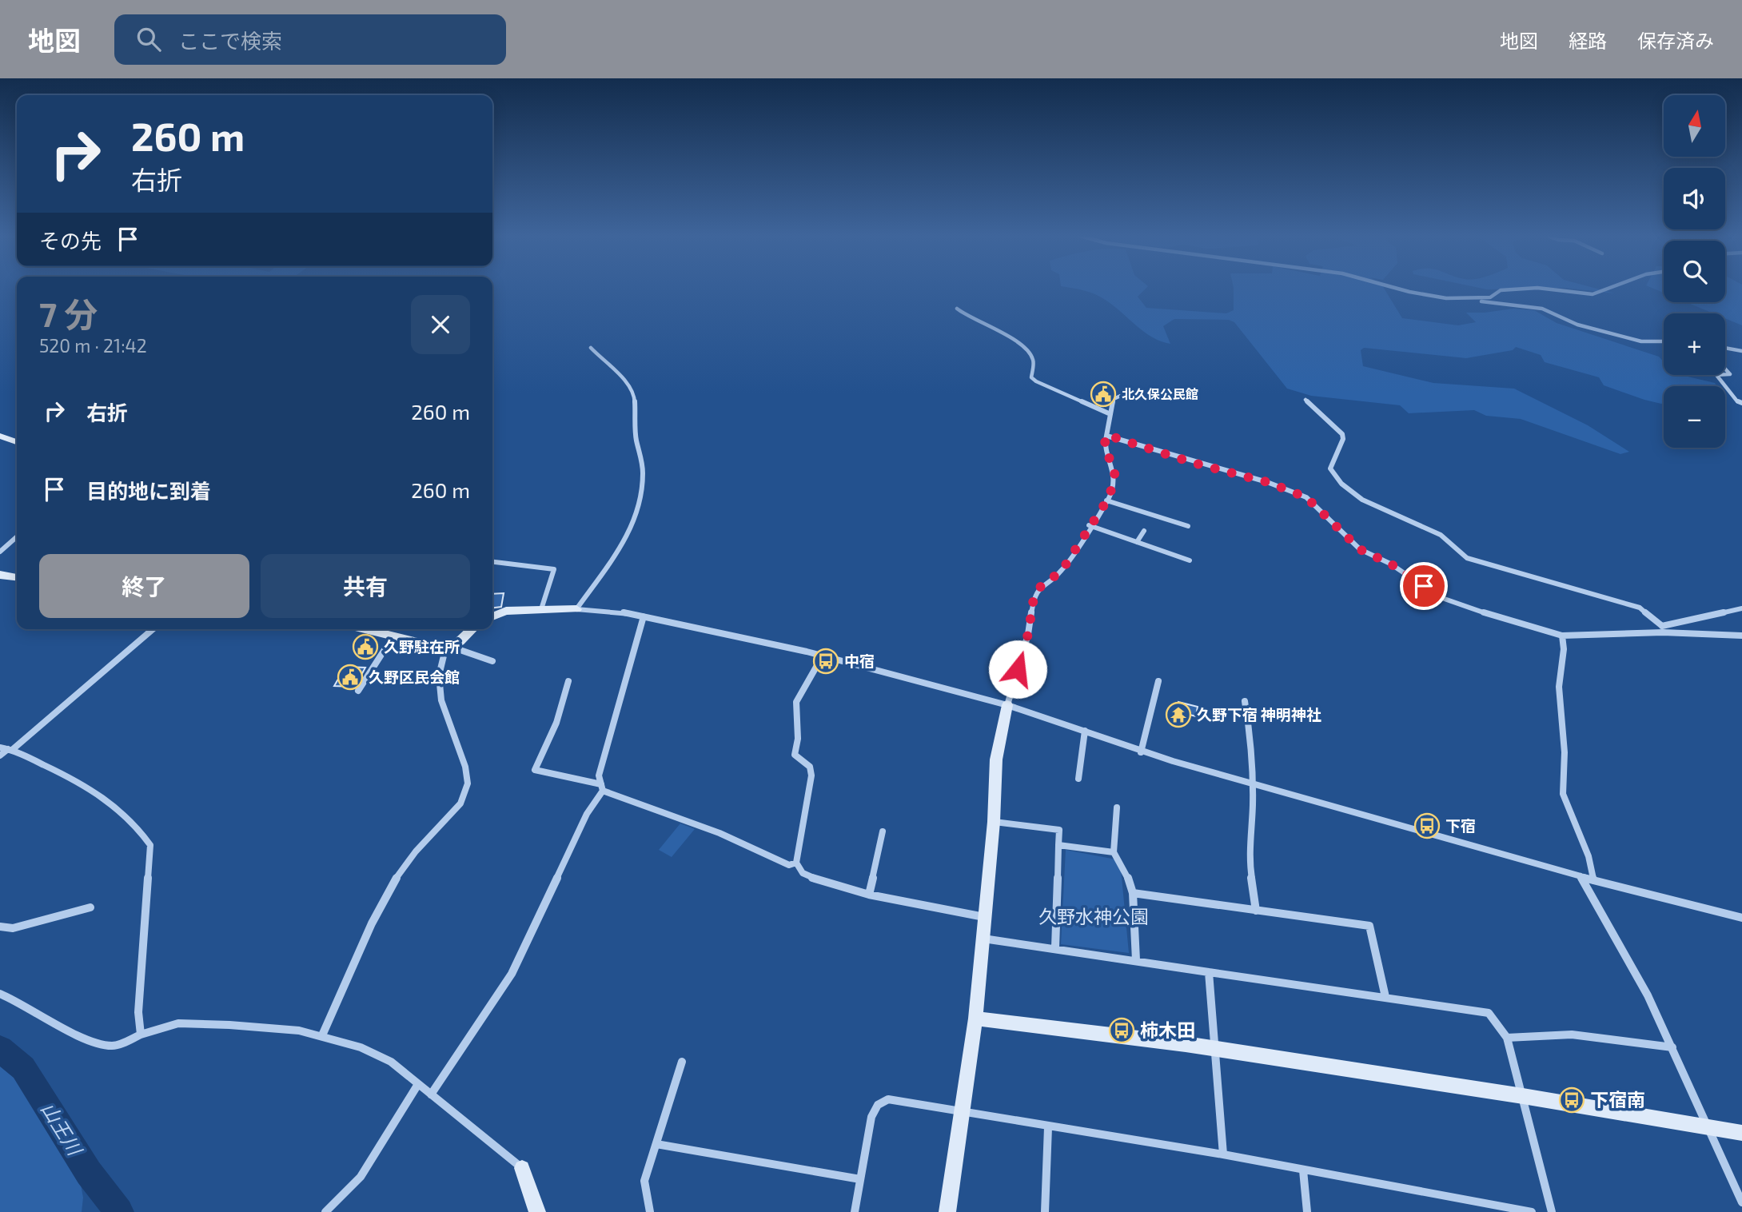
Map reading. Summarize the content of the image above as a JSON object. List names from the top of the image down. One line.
{"water":["山王川"],"parks":["久野水神公園"],"places":{"public building":["北久保公民館","久野駐在所","久野区民会館"],"bus stop":["中宿","下宿","柿木田","下宿南"],"temple":["久野下宿 神明神社"]},"north":"top","page":{"header":"地図","search":"ここで検索","nav":["地図","経路","保存済み"],"map_buttons":["+","−"],"turn":["260 m","右折"],"then":"その先","heading":["7 分","520 m · 21:42"],"list":[{"name":"右折","value":"260 m"},{"name":"目的地に到着","value":"260 m"}],"buttons":["終了","共有"]}}
